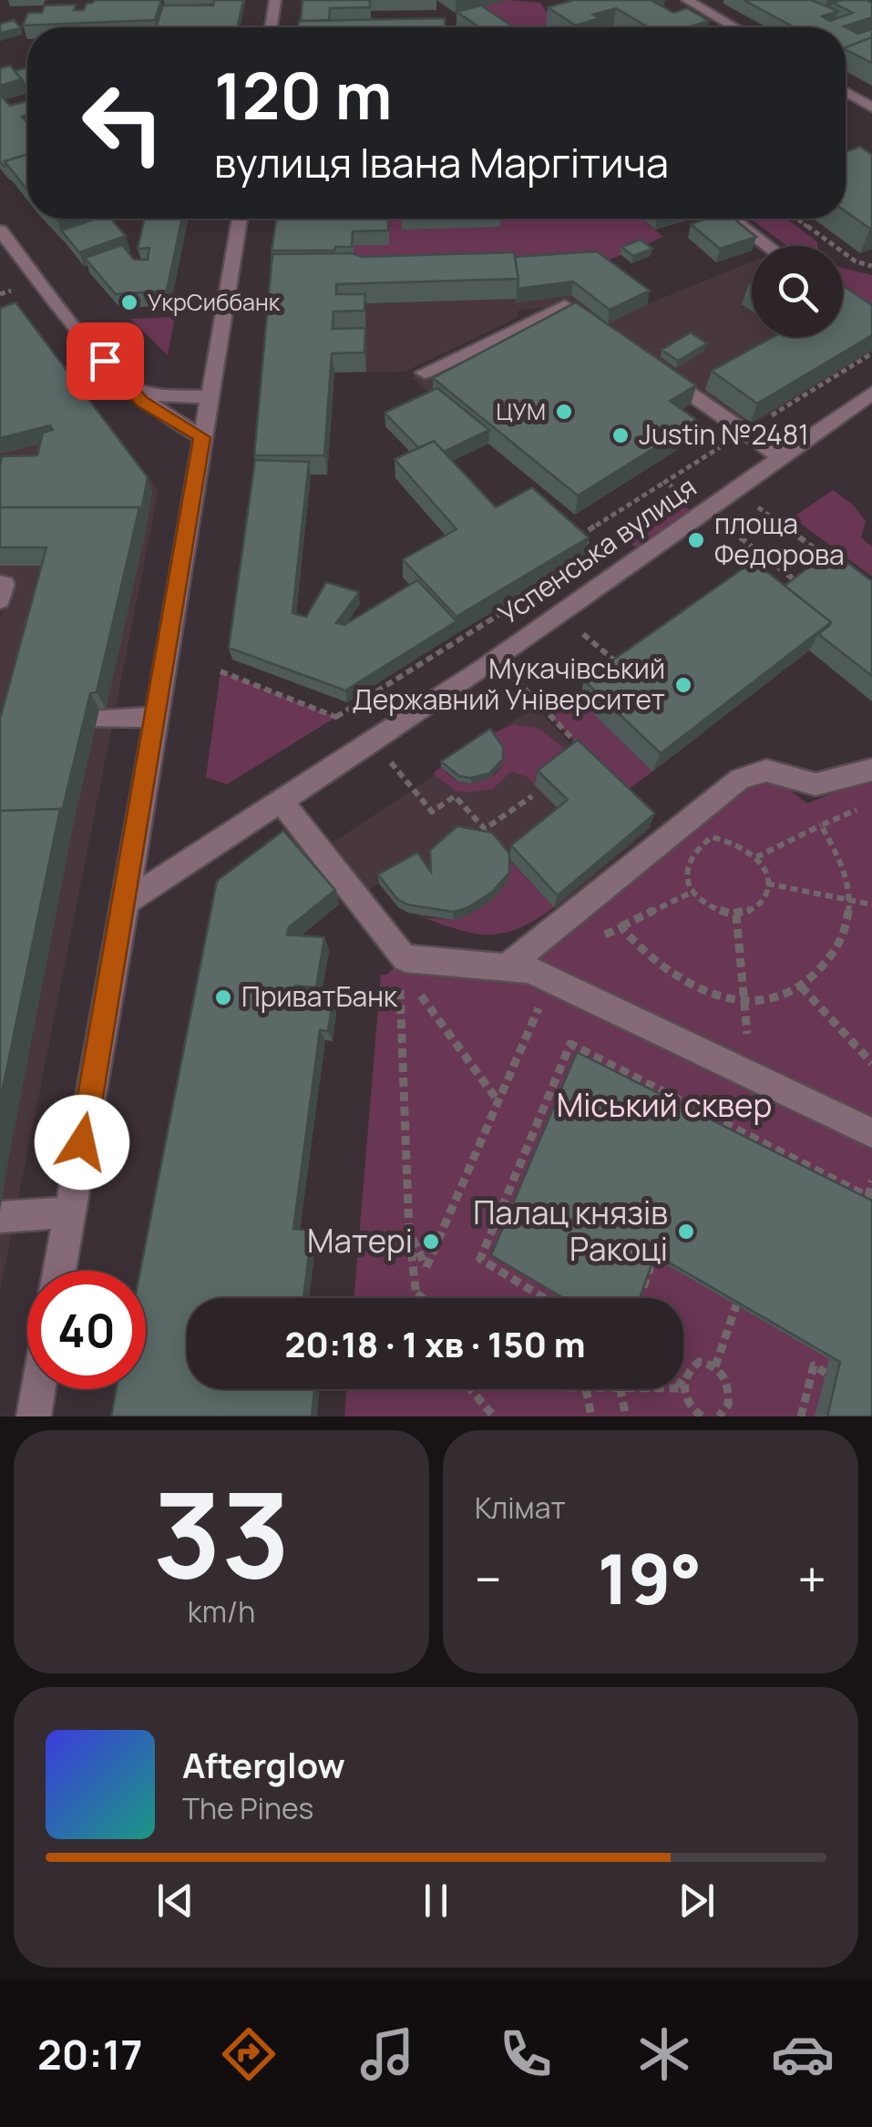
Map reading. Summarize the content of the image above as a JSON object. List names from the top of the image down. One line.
{"streets":{"street":["Успенська вулиця"]},"parks":["Міський сквер"],"places":["УкрСиббанк","ЦУМ","Justin №2481","площа Федорова","Мукачівський Державний Університет","ПриватБанк","Палац князів Ракоці","Матері"],"page":{"turn":["120 m","вулиця Івана Маргітича"],"limit":"40","trip":"20:18 · 1 хв · 150 m","tile":[["33","km/h"],"Клімат"],"heat":["−","19°","+"],"song":["Afterglow","The Pines"],"tabs":"20:17"}}
